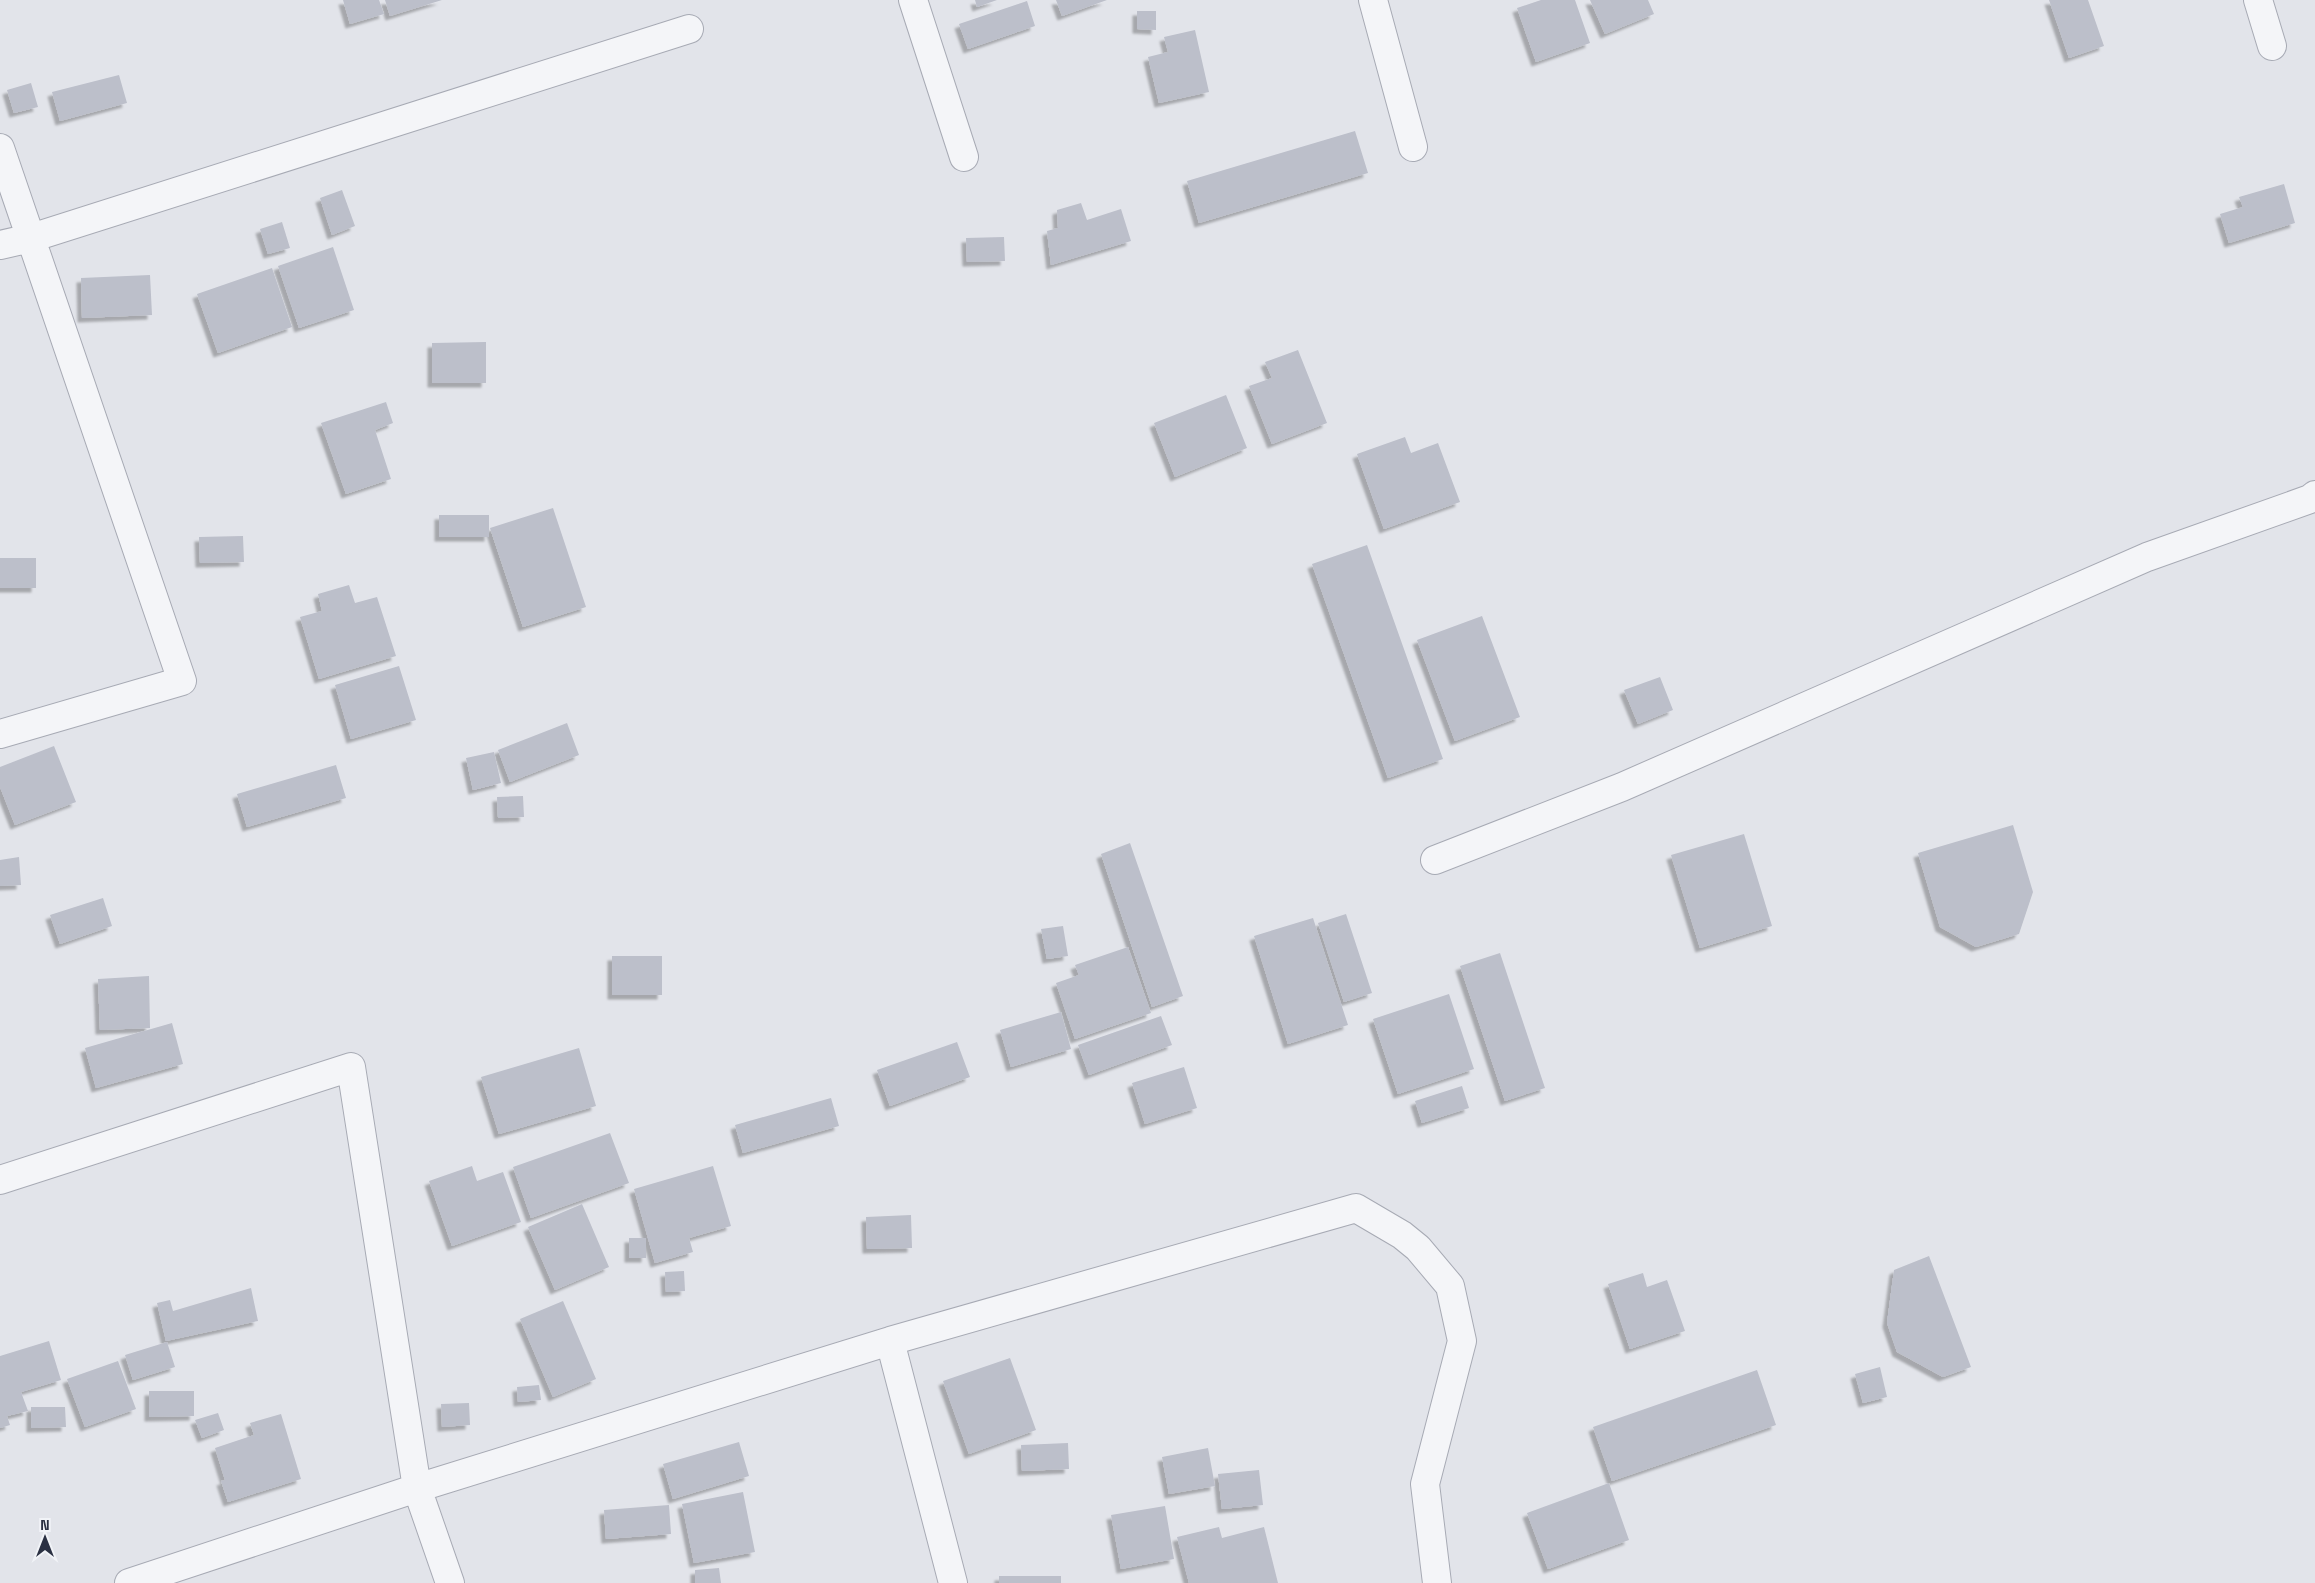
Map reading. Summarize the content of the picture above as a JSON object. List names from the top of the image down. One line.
{"north":"top"}
